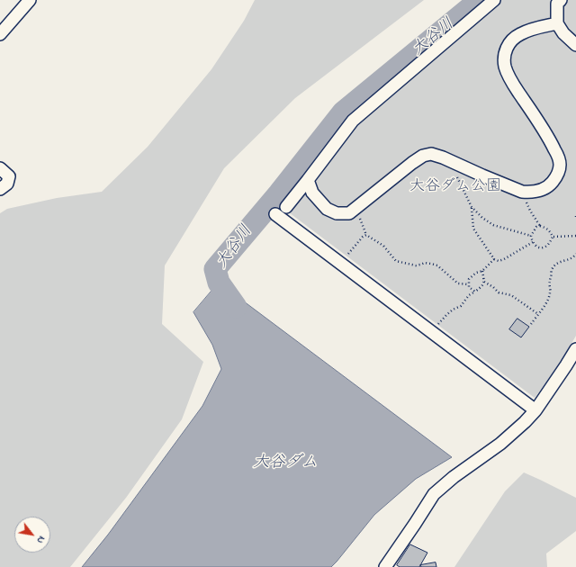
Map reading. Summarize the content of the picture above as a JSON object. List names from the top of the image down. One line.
{"water":["大谷川","大谷ダム"],"parks":["大谷ダム公園"],"north":"bottom right"}
